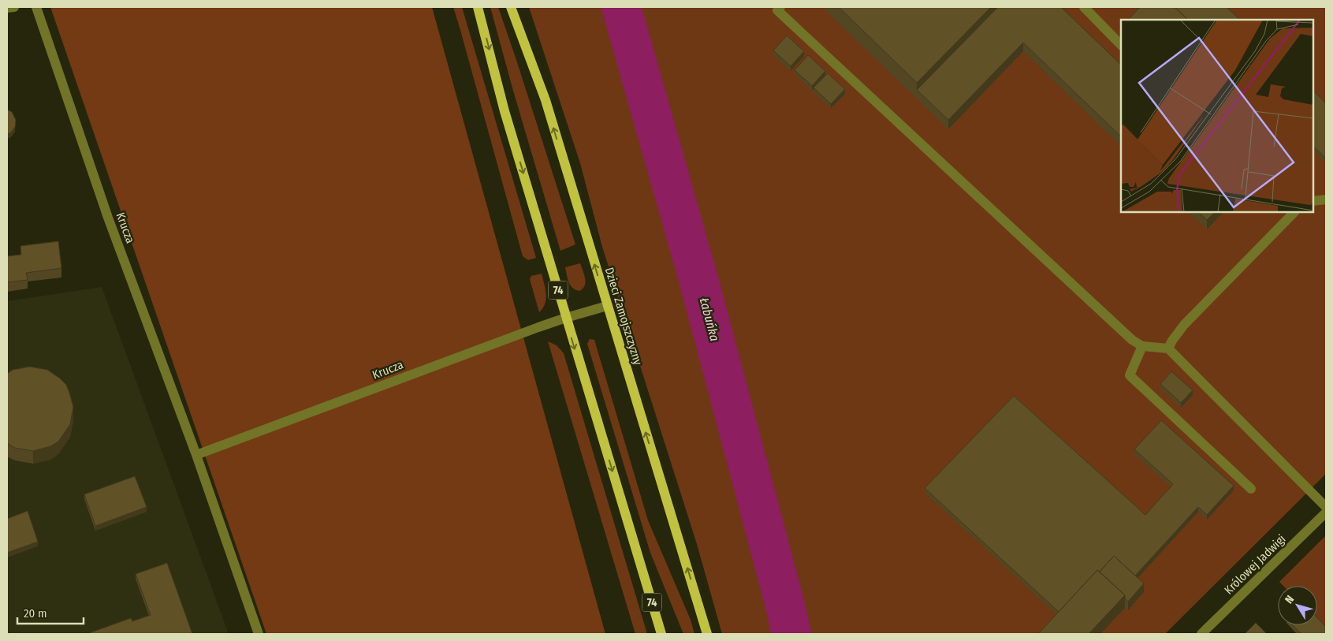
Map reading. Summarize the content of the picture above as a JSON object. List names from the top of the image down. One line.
{"streets":{"main road":["74","Dzieci Zamojszczyzny"],"street":["Krucza","Królowej Jadwigi"]},"crossings":[["Krucza","74"],["Krucza","Dzieci Zamojszczyzny"]],"water":["Łabuńka"],"scale_bar":"20 m","north":"top left"}
